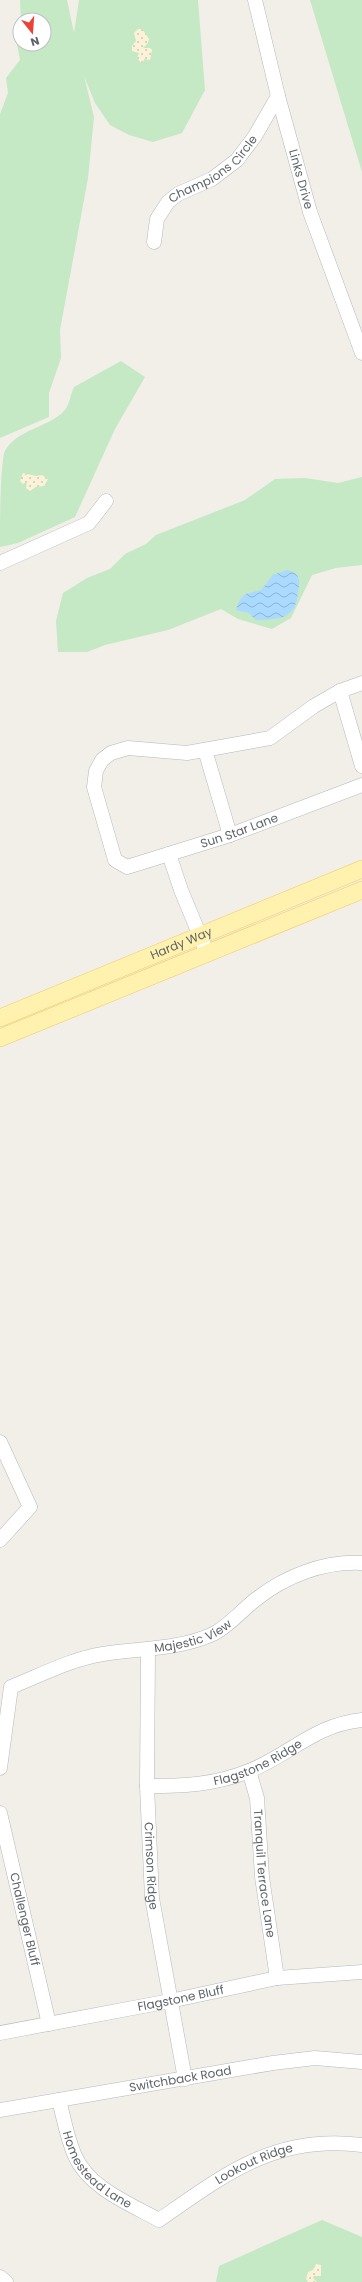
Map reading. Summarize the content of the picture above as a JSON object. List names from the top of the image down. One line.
{"streets":{"main road":["Hardy Way"],"street":["Champions Circle","Links Drive","Sun Star Lane","Majestic View","Flagstone Ridge","Crimson Ridge","Tranquil Terrace Lane","Challenger Bluff","Flagstone Bluff","Switchback Road","Lookout Ridge","Homestead Lane"]},"crossings":[["Champions Circle","Links Drive"],["Majestic View","Crimson Ridge"],["Flagstone Ridge","Crimson Ridge"],["Flagstone Ridge","Tranquil Terrace Lane"],["Crimson Ridge","Flagstone Bluff"],["Crimson Ridge","Switchback Road"],["Tranquil Terrace Lane","Flagstone Bluff"],["Challenger Bluff","Flagstone Bluff"],["Switchback Road","Homestead Lane"],["Lookout Ridge","Homestead Lane"]],"north":"bottom"}
